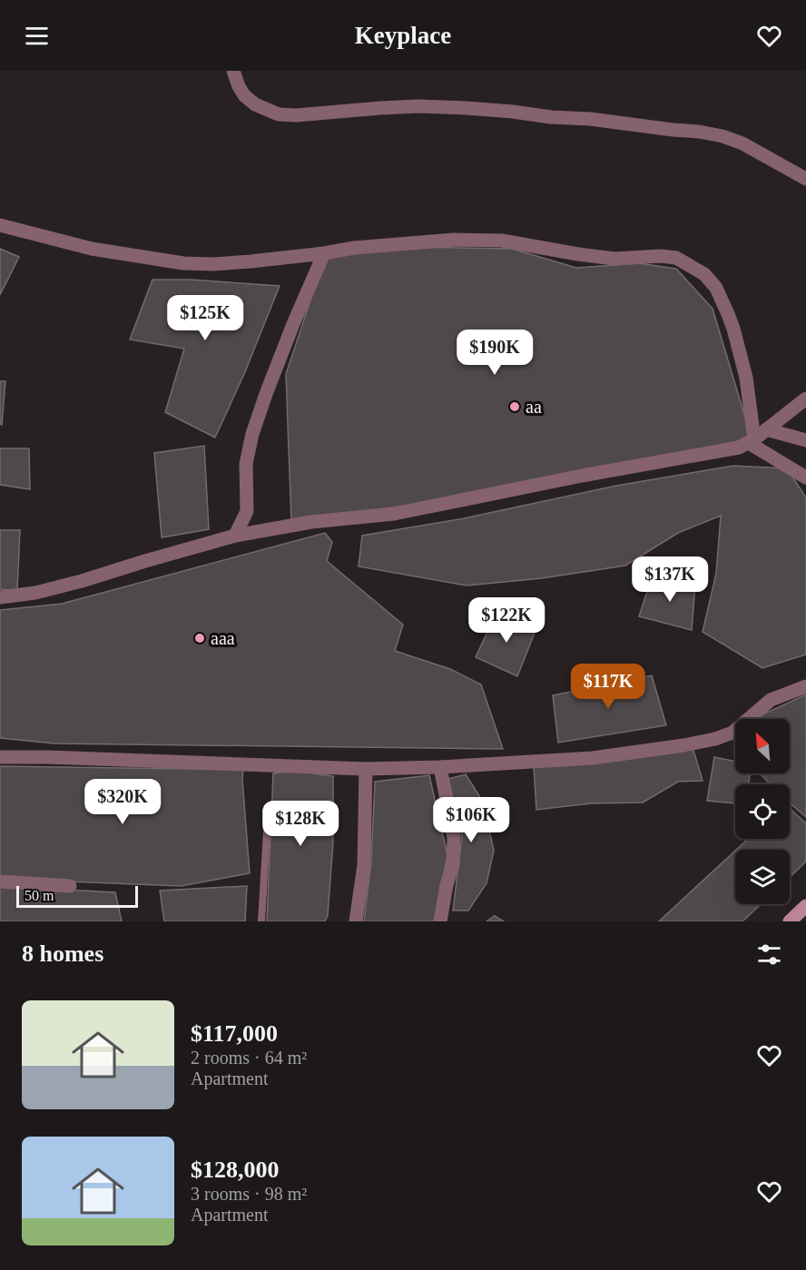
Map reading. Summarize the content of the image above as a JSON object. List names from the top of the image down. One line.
{"places":["aa","aaa"],"scale_bar":"50 m","north":"top left","page":{"header":"Keyplace","price":["$125K","$190K","$137K","$122K","$117K","$320K","$106K","$128K"],"scale":"50 m","heading":"8 homes","list":[{"name":"$117,000","note":"2 rooms · 64 m² · Apartment"},{"name":"$128,000","note":"3 rooms · 98 m² · Apartment"}]}}
